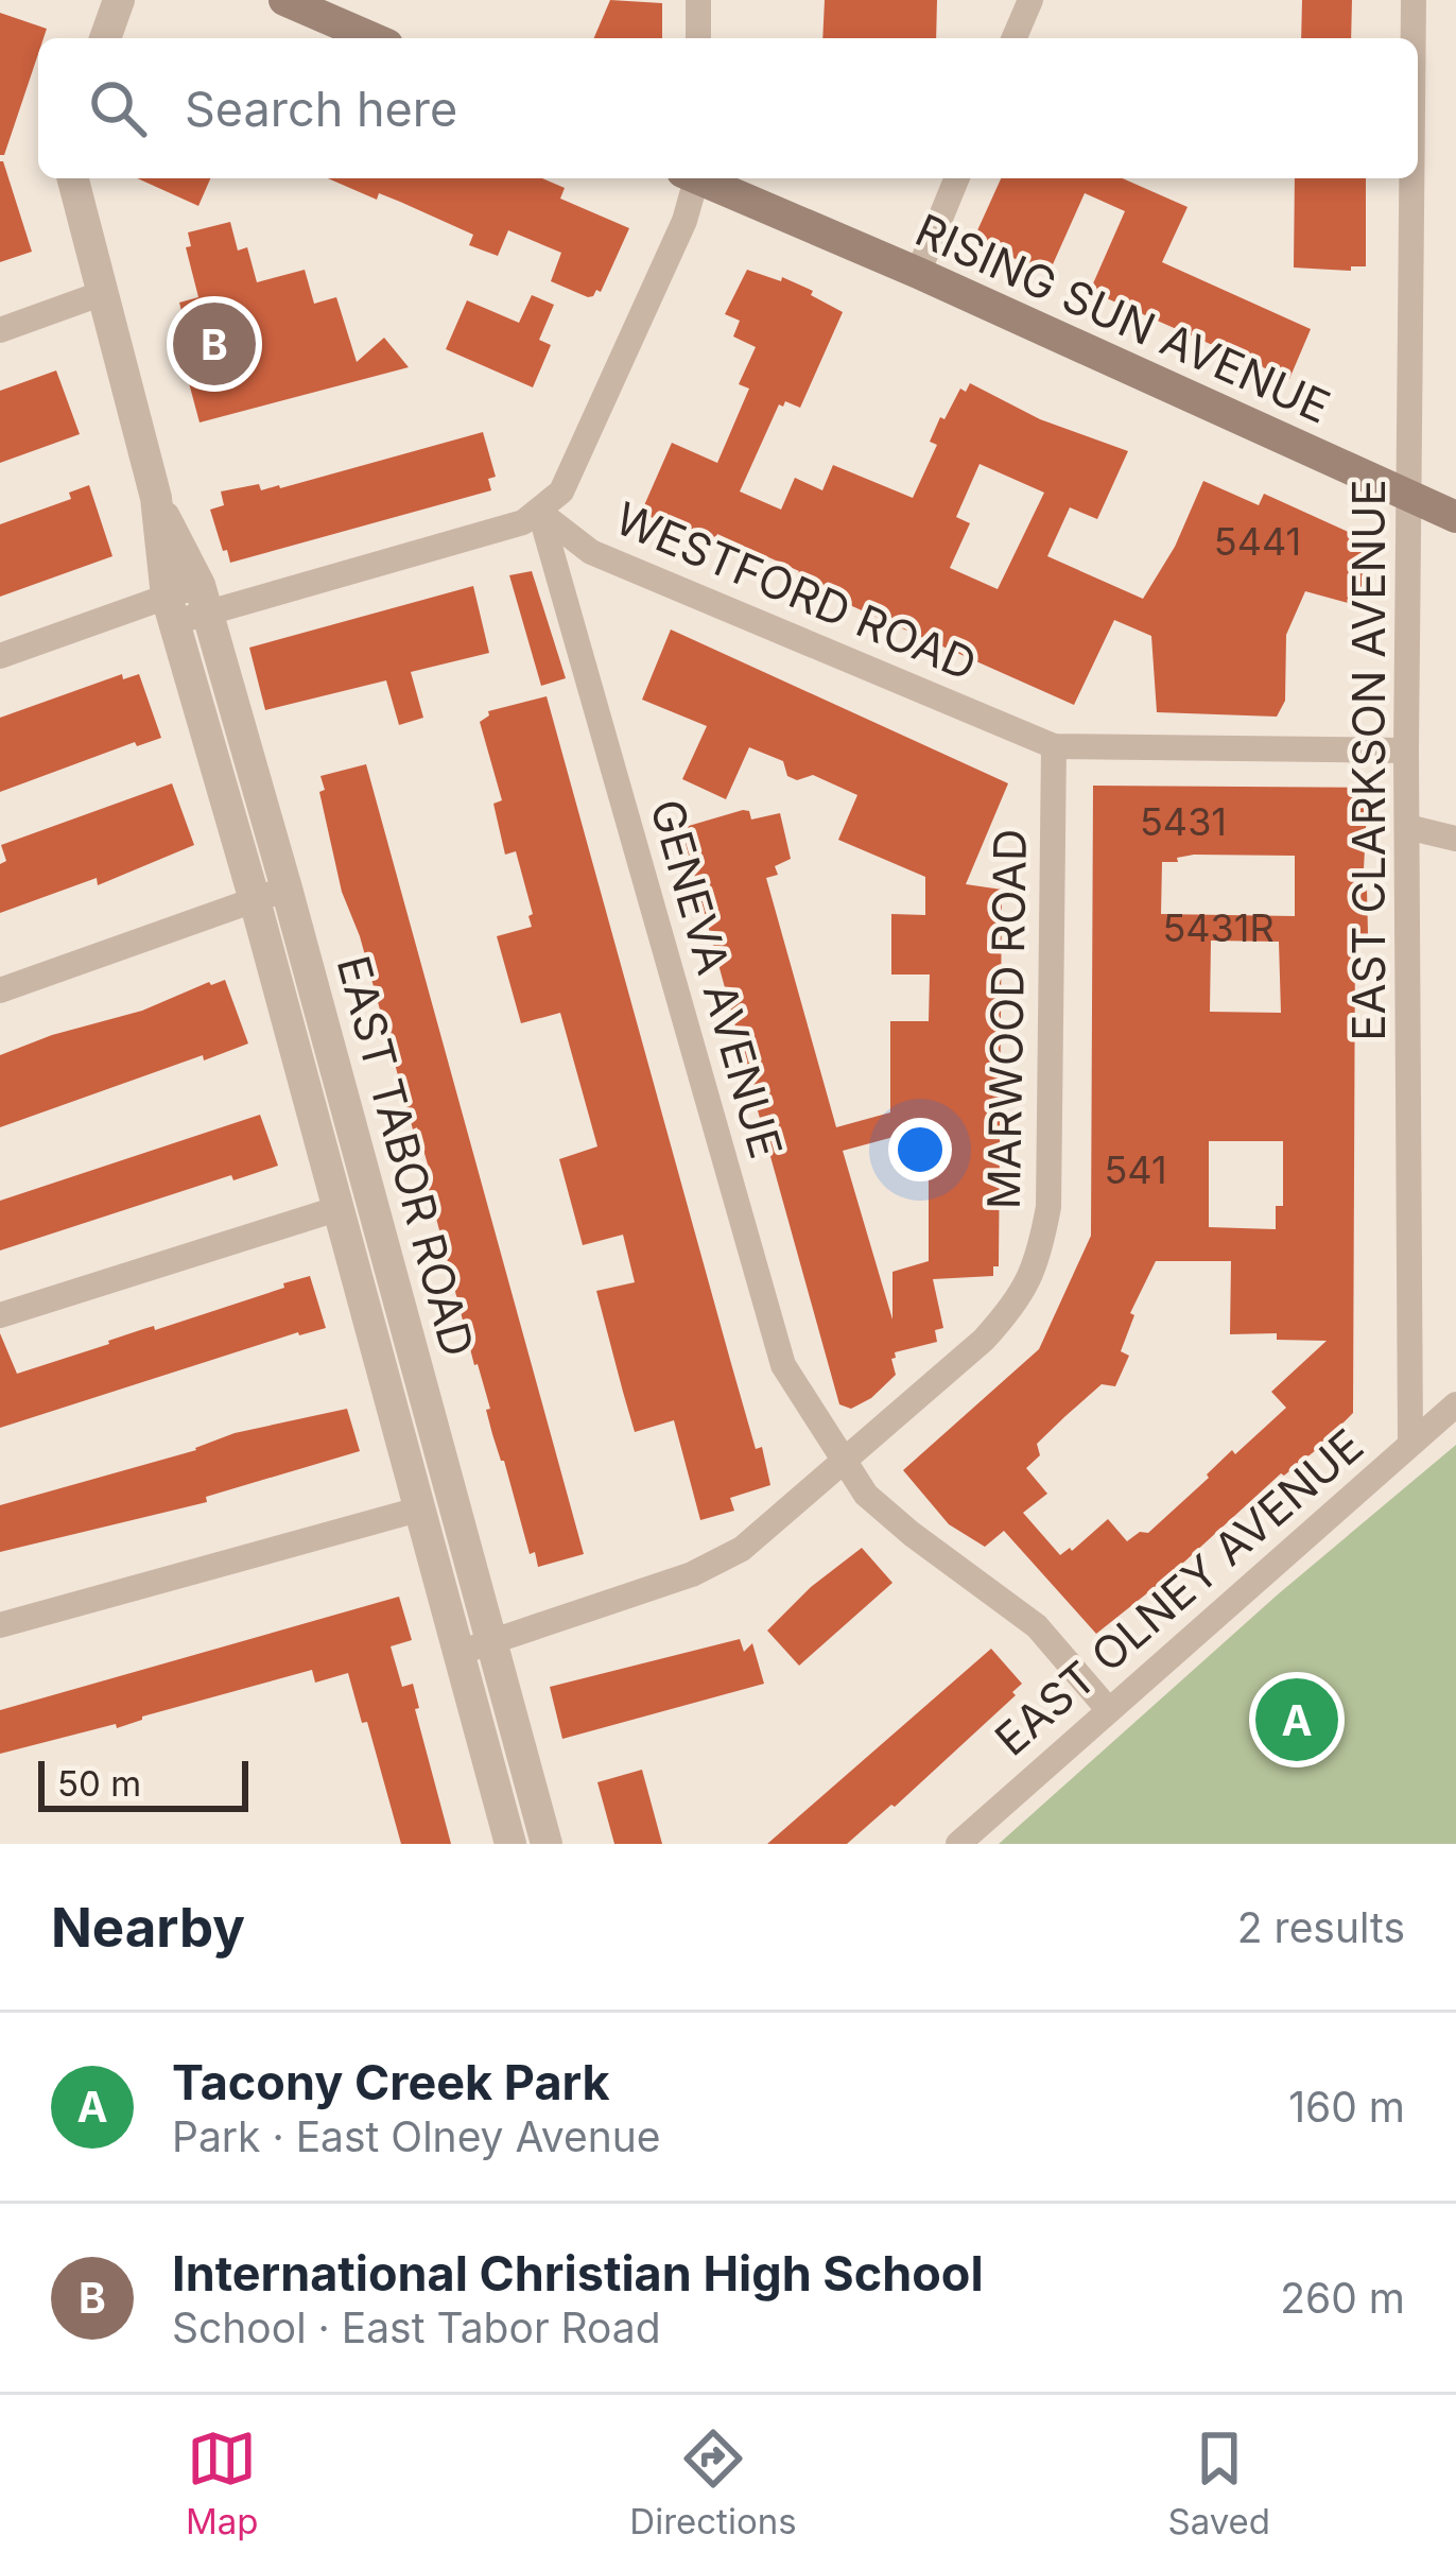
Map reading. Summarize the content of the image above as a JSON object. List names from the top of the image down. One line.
{"streets":{"main road":["RISING SUN AVENUE"],"street":["WESTFORD ROAD","EAST CLARKSON AVENUE","GENEVA AVENUE","MARWOOD ROAD","EAST TABOR ROAD","EAST OLNEY AVENUE"]},"crossings":[["RISING SUN AVENUE","EAST CLARKSON AVENUE"],["WESTFORD ROAD","EAST CLARKSON AVENUE"],["WESTFORD ROAD","GENEVA AVENUE"],["WESTFORD ROAD","MARWOOD ROAD"],["EAST CLARKSON AVENUE","EAST OLNEY AVENUE"],["GENEVA AVENUE","MARWOOD ROAD"],["GENEVA AVENUE","EAST OLNEY AVENUE"],["MARWOOD ROAD","EAST TABOR ROAD"]],"house_numbers":["5441","5431","5431R","541"],"scale_bar":"50 m","page":{"search":"Search here","pins":["B","A"],"scale":"50 m","heading":["Nearby","2 results"],"list":[{"mark":"A","name":"Tacony Creek Park","note":"Park · East Olney Avenue","value":"160 m"},{"mark":"B","name":"International Christian High School","note":"School · East Tabor Road","value":"260 m"}],"nav":["Map","Directions","Saved"]}}
